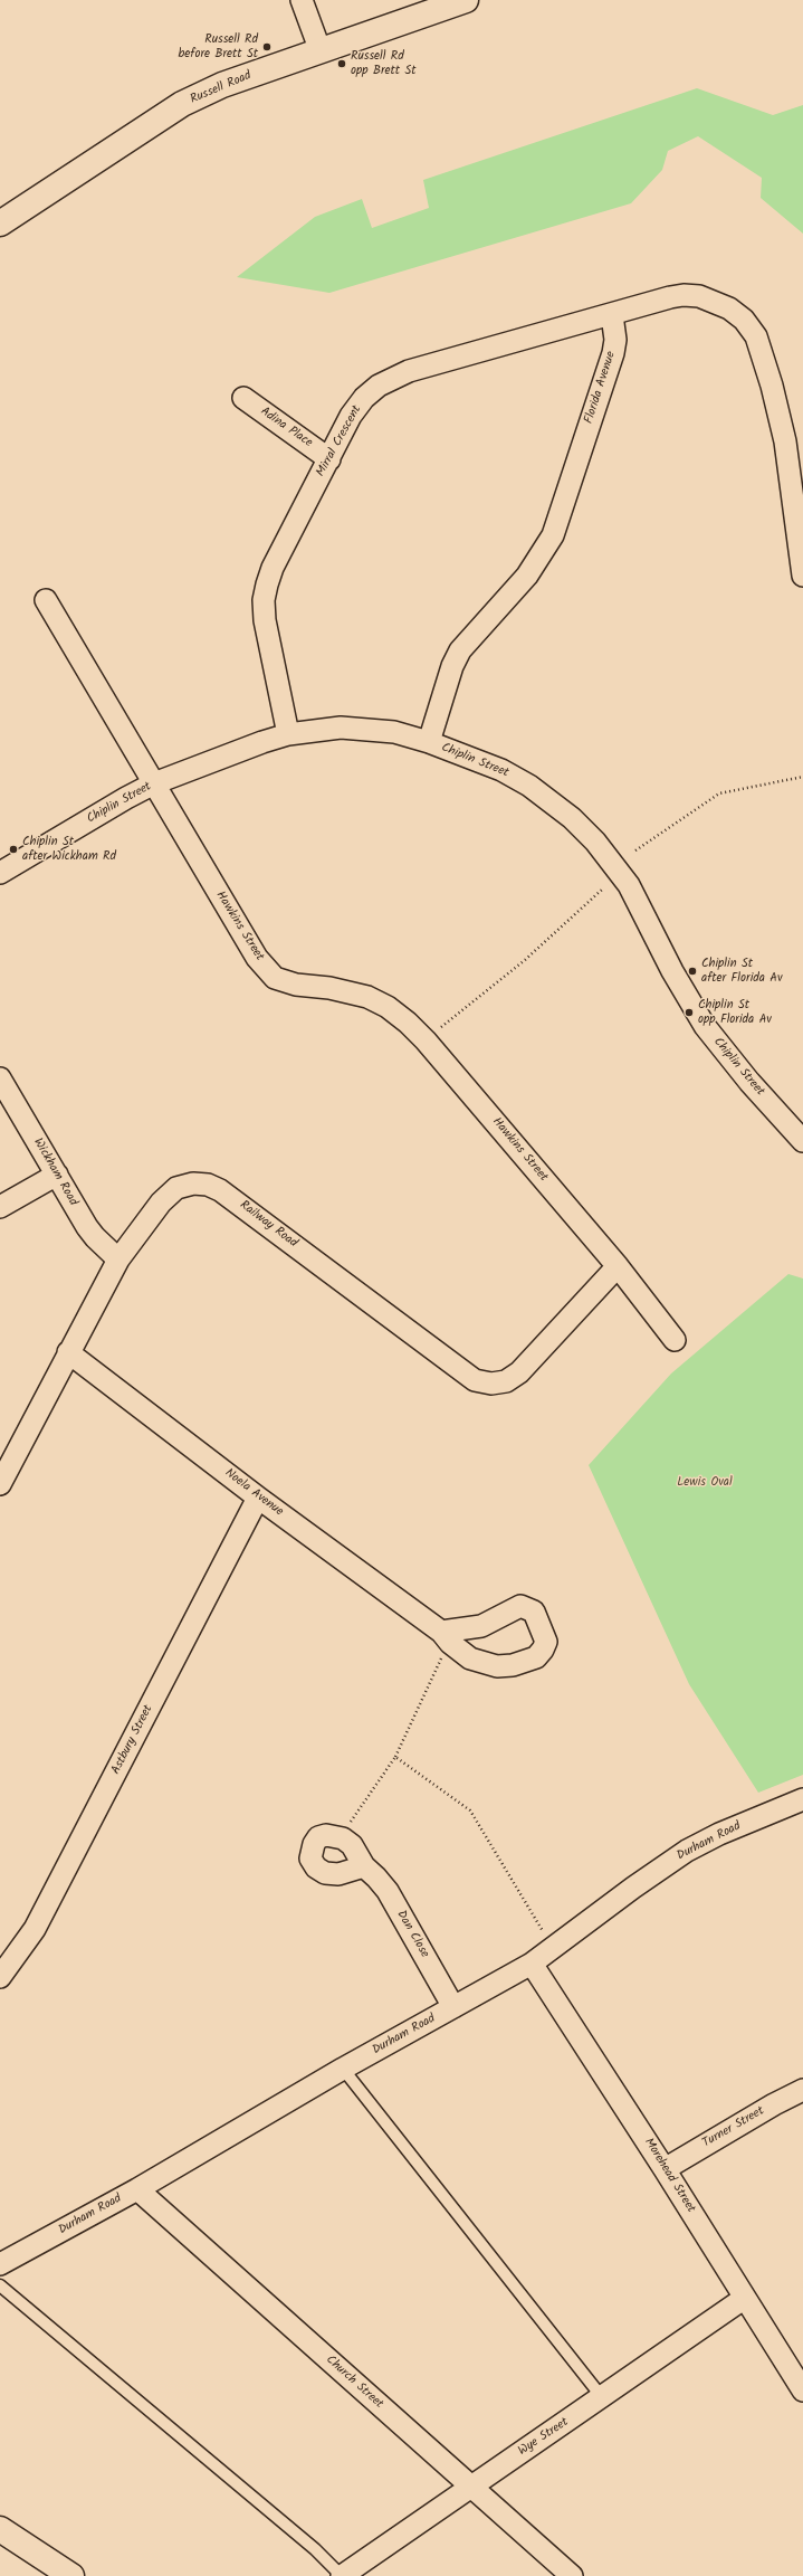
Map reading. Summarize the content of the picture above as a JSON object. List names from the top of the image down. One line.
{"streets":{"main road":["Russell Road"],"street":["Florida Avenue","Adina Place","Mirral Crescent","Chiplin Street","Hawkins Street","Wickham Road","Railway Road","Noela Avenue","Astbury Street","Durham Road","Dan Close","Turner Street","Morehead Street","Church Street","Wye Street"]},"crossings":[["Florida Avenue","Mirral Crescent"],["Florida Avenue","Chiplin Street"],["Adina Place","Mirral Crescent"],["Mirral Crescent","Chiplin Street"],["Chiplin Street","Hawkins Street"],["Hawkins Street","Railway Road"],["Wickham Road","Railway Road"],["Railway Road","Noela Avenue"],["Noela Avenue","Astbury Street"],["Durham Road","Dan Close"],["Durham Road","Morehead Street"],["Durham Road","Church Street"],["Turner Street","Morehead Street"],["Morehead Street","Wye Street"],["Church Street","Wye Street"]],"parks":["Lewis Oval"],"places":["Russell Rd before Brett St","Russell Rd opp Brett St","Chiplin St after Wickham Rd","Chiplin St after Florida Av","Chiplin St opp Florida Av"]}
